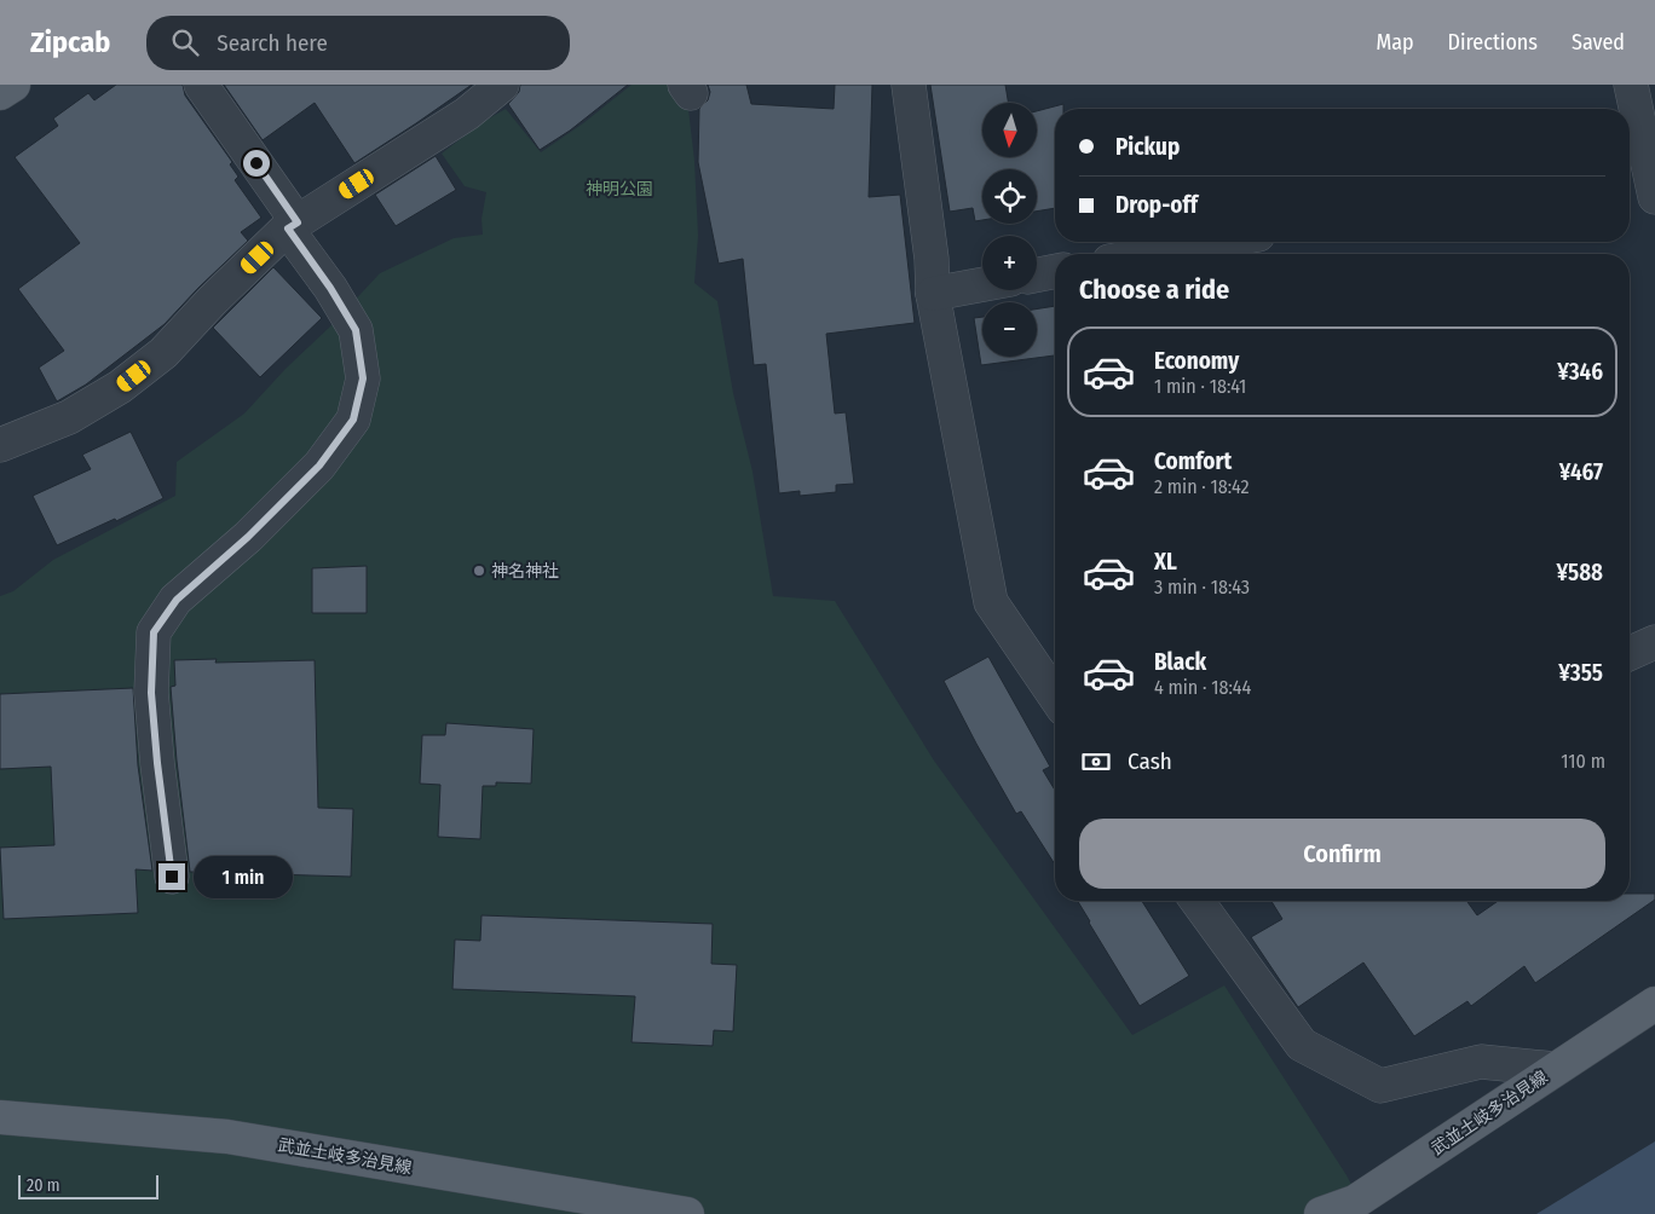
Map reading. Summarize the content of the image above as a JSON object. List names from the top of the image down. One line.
{"streets":{"main road":["武並土岐多治見線"]},"parks":["神明公園"],"places":["神名神社"],"scale_bar":"20 m","north":"bottom","page":{"header":"Zipcab","search":"Search here","nav":["Map","Directions","Saved"],"map_buttons":["+","−"],"banner":["Pickup","Drop-off"],"heading":"Choose a ride","list":[{"name":"Economy","note":"1 min · 18:41","value":"¥346"},{"name":"Comfort","note":"2 min · 18:42","value":"¥467"},{"name":"XL","note":"3 min · 18:43","value":"¥588"},{"name":"Black","note":"4 min · 18:44","value":"¥355"}],"pay":["Cash","110 m"],"buttons":"Confirm","bubble":"1 min","scale":"20 m"}}
